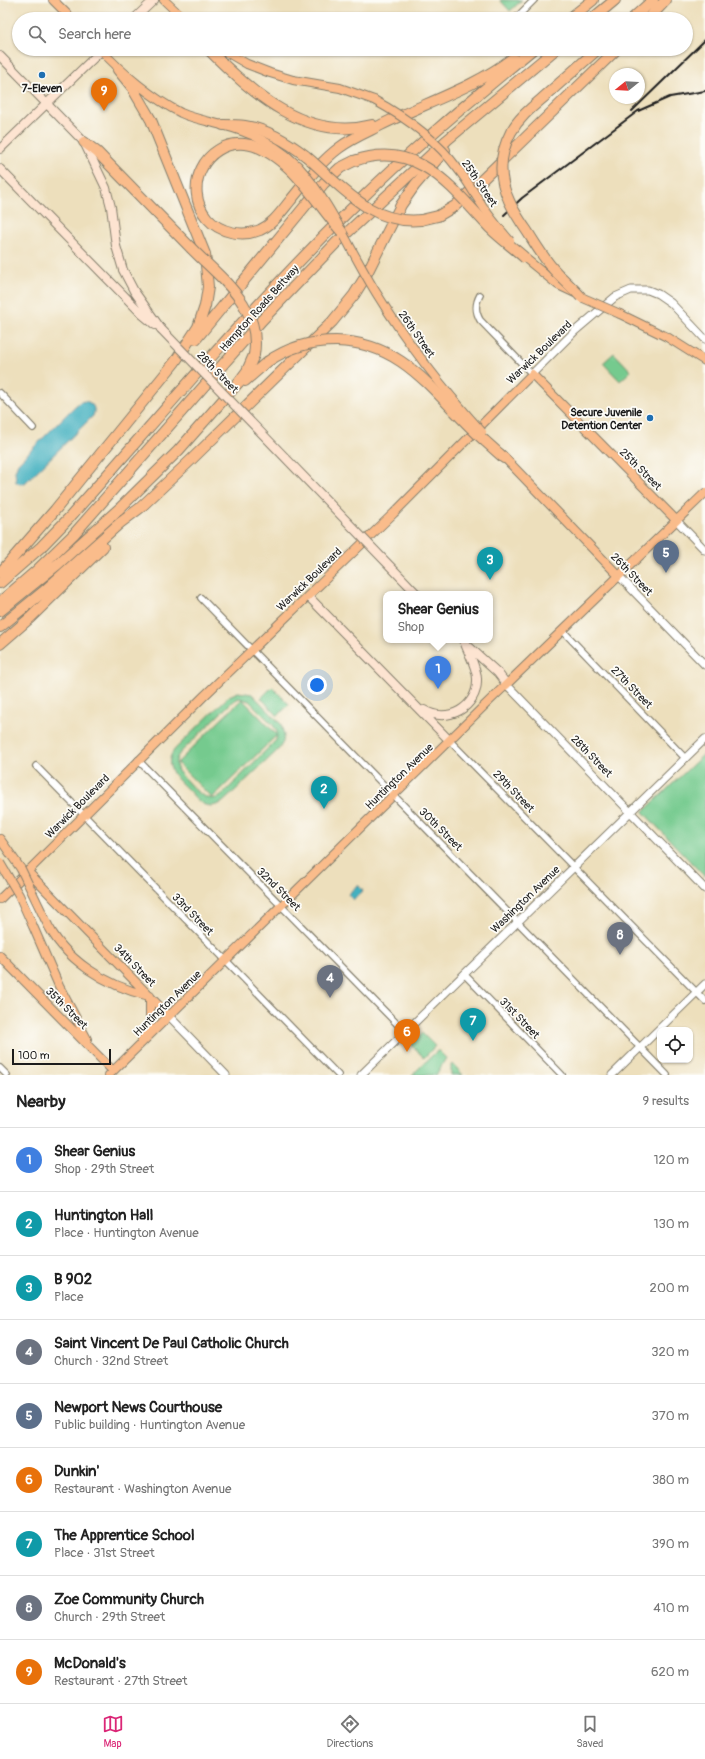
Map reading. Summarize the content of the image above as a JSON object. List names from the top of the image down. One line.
{"streets":{"highway":["Hampton Roads Beltway"],"main road":["25th Street","26th Street","Warwick Boulevard","28th Street","Huntington Avenue","29th Street","34th Street","35th Street"],"street":["27th Street","30th Street","32nd Street","Washington Avenue","33rd Street","31st Street"]},"crossings":[["25th Street","Warwick Boulevard"],["25th Street","Huntington Avenue"],["26th Street","Huntington Avenue"],["Warwick Boulevard","29th Street"],["Warwick Boulevard","30th Street"],["Warwick Boulevard","32nd Street"],["Warwick Boulevard","33rd Street"],["Warwick Boulevard","34th Street"],["28th Street","Huntington Avenue"],["28th Street","Washington Avenue"],["27th Street","Huntington Avenue"],["27th Street","Washington Avenue"],["Huntington Avenue","29th Street"],["Huntington Avenue","30th Street"],["Huntington Avenue","32nd Street"],["Huntington Avenue","33rd Street"],["Huntington Avenue","34th Street"],["Huntington Avenue","35th Street"],["29th Street","Washington Avenue"],["30th Street","Washington Avenue"],["32nd Street","Washington Avenue"],["Washington Avenue","31st Street"]],"places":["7-Eleven","Secure Juvenile Detention Center"],"scale_bar":"100 m","north":"left","page":{"search":"Search here","pins":["9","5","3","1","2","8","4","7","6"],"popup":["Shear Genius","Shop"],"scale":"100 m","heading":["Nearby","9 results"],"list":[{"mark":"1","name":"Shear Genius","note":"Shop · 29th Street","value":"120 m"},{"mark":"2","name":"Huntington Hall","note":"Place · Huntington Avenue","value":"130 m"},{"mark":"3","name":"B 902","note":"Place","value":"200 m"},{"mark":"4","name":"Saint Vincent De Paul Catholic Church","note":"Church · 32nd Street","value":"320 m"},{"mark":"5","name":"Newport News Courthouse","note":"Public building · Huntington Avenue","value":"370 m"},{"mark":"6","name":"Dunkin'","note":"Restaurant · Washington Avenue","value":"380 m"},{"mark":"7","name":"The Apprentice School","note":"Place · 31st Street","value":"390 m"},{"mark":"8","name":"Zoe Community Church","note":"Church · 29th Street","value":"410 m"},{"mark":"9","name":"McDonald's","note":"Restaurant · 27th Street","value":"620 m"}],"nav":["Map","Directions","Saved"]}}
